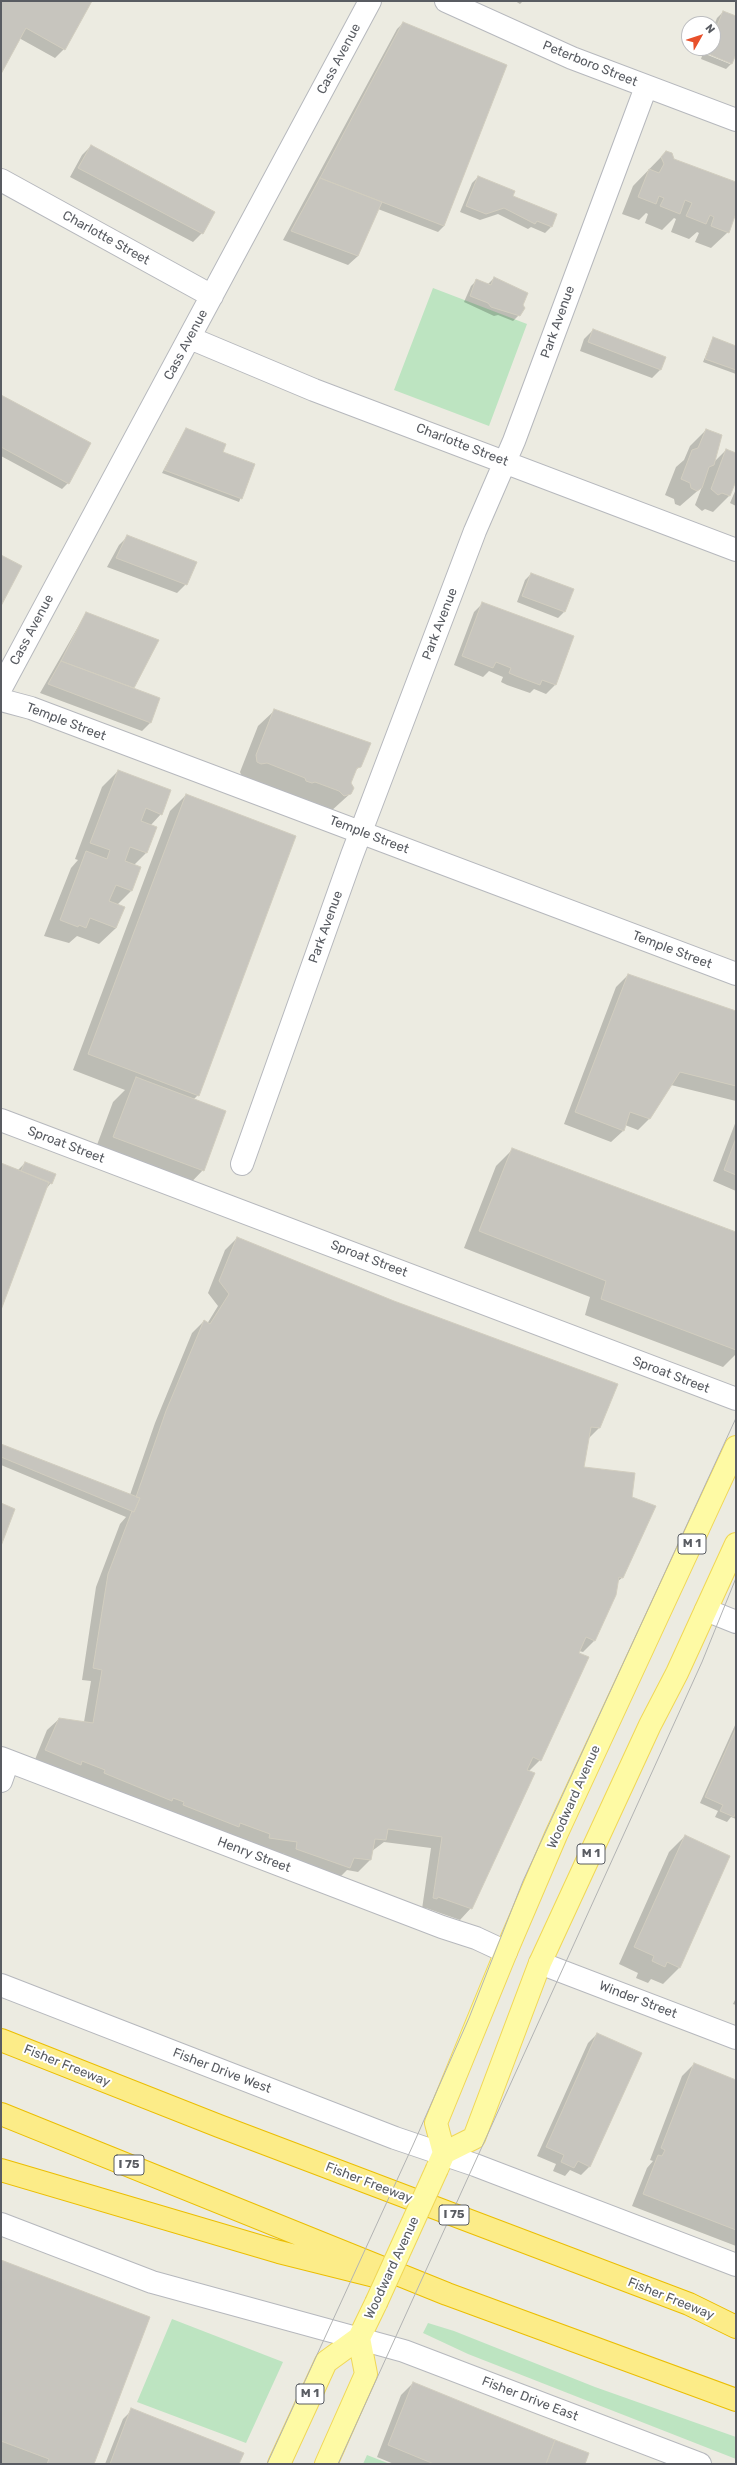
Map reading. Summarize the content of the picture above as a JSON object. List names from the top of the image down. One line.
{"streets":{"highway":["Fisher Freeway","I 75"],"main road":["M 1","Woodward Avenue"],"street":["Cass Avenue","Peterboro Street","Charlotte Street","Park Avenue","Temple Street","Sproat Street","Henry Street","Winder Street","Fisher Drive West","Fisher Drive East"]},"crossings":[["Cass Avenue","Charlotte Street"],["Peterboro Street","Park Avenue"],["Charlotte Street","Park Avenue"],["Park Avenue","Temple Street"],["M 1","Woodward Avenue"],["M 1","Winder Street"],["M 1","Fisher Drive West"],["Woodward Avenue","Henry Street"],["Woodward Avenue","Fisher Drive West"],["Woodward Avenue","Fisher Drive East"],["Fisher Freeway","I 75"]],"north":"top right"}
